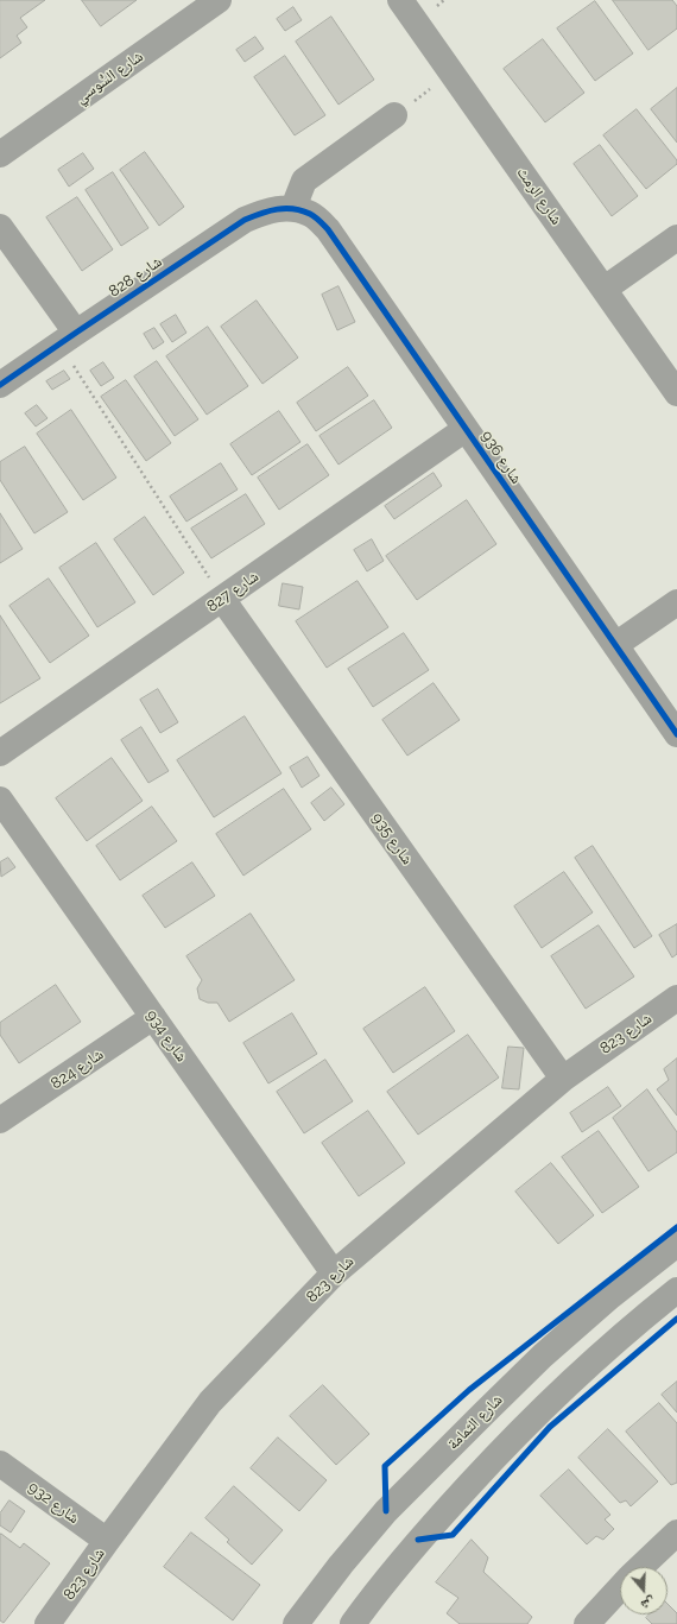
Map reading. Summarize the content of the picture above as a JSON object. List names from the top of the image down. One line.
{"streets":{"street":["شارع السُّوسي","شارع الرمث","شارع 828","شارع 936","شارع 827","شارع 935","شارع 823","شارع 934","شارع 824","شارع الثمامة","شارع 932"]},"crossings":[["شارع 828","شارع 936"],["شارع 936","شارع 827"],["شارع 827","شارع 935"],["شارع 935","شارع 823"],["شارع 823","شارع 934"],["شارع 823","شارع 932"],["شارع 934","شارع 824"]],"north":"bottom"}
